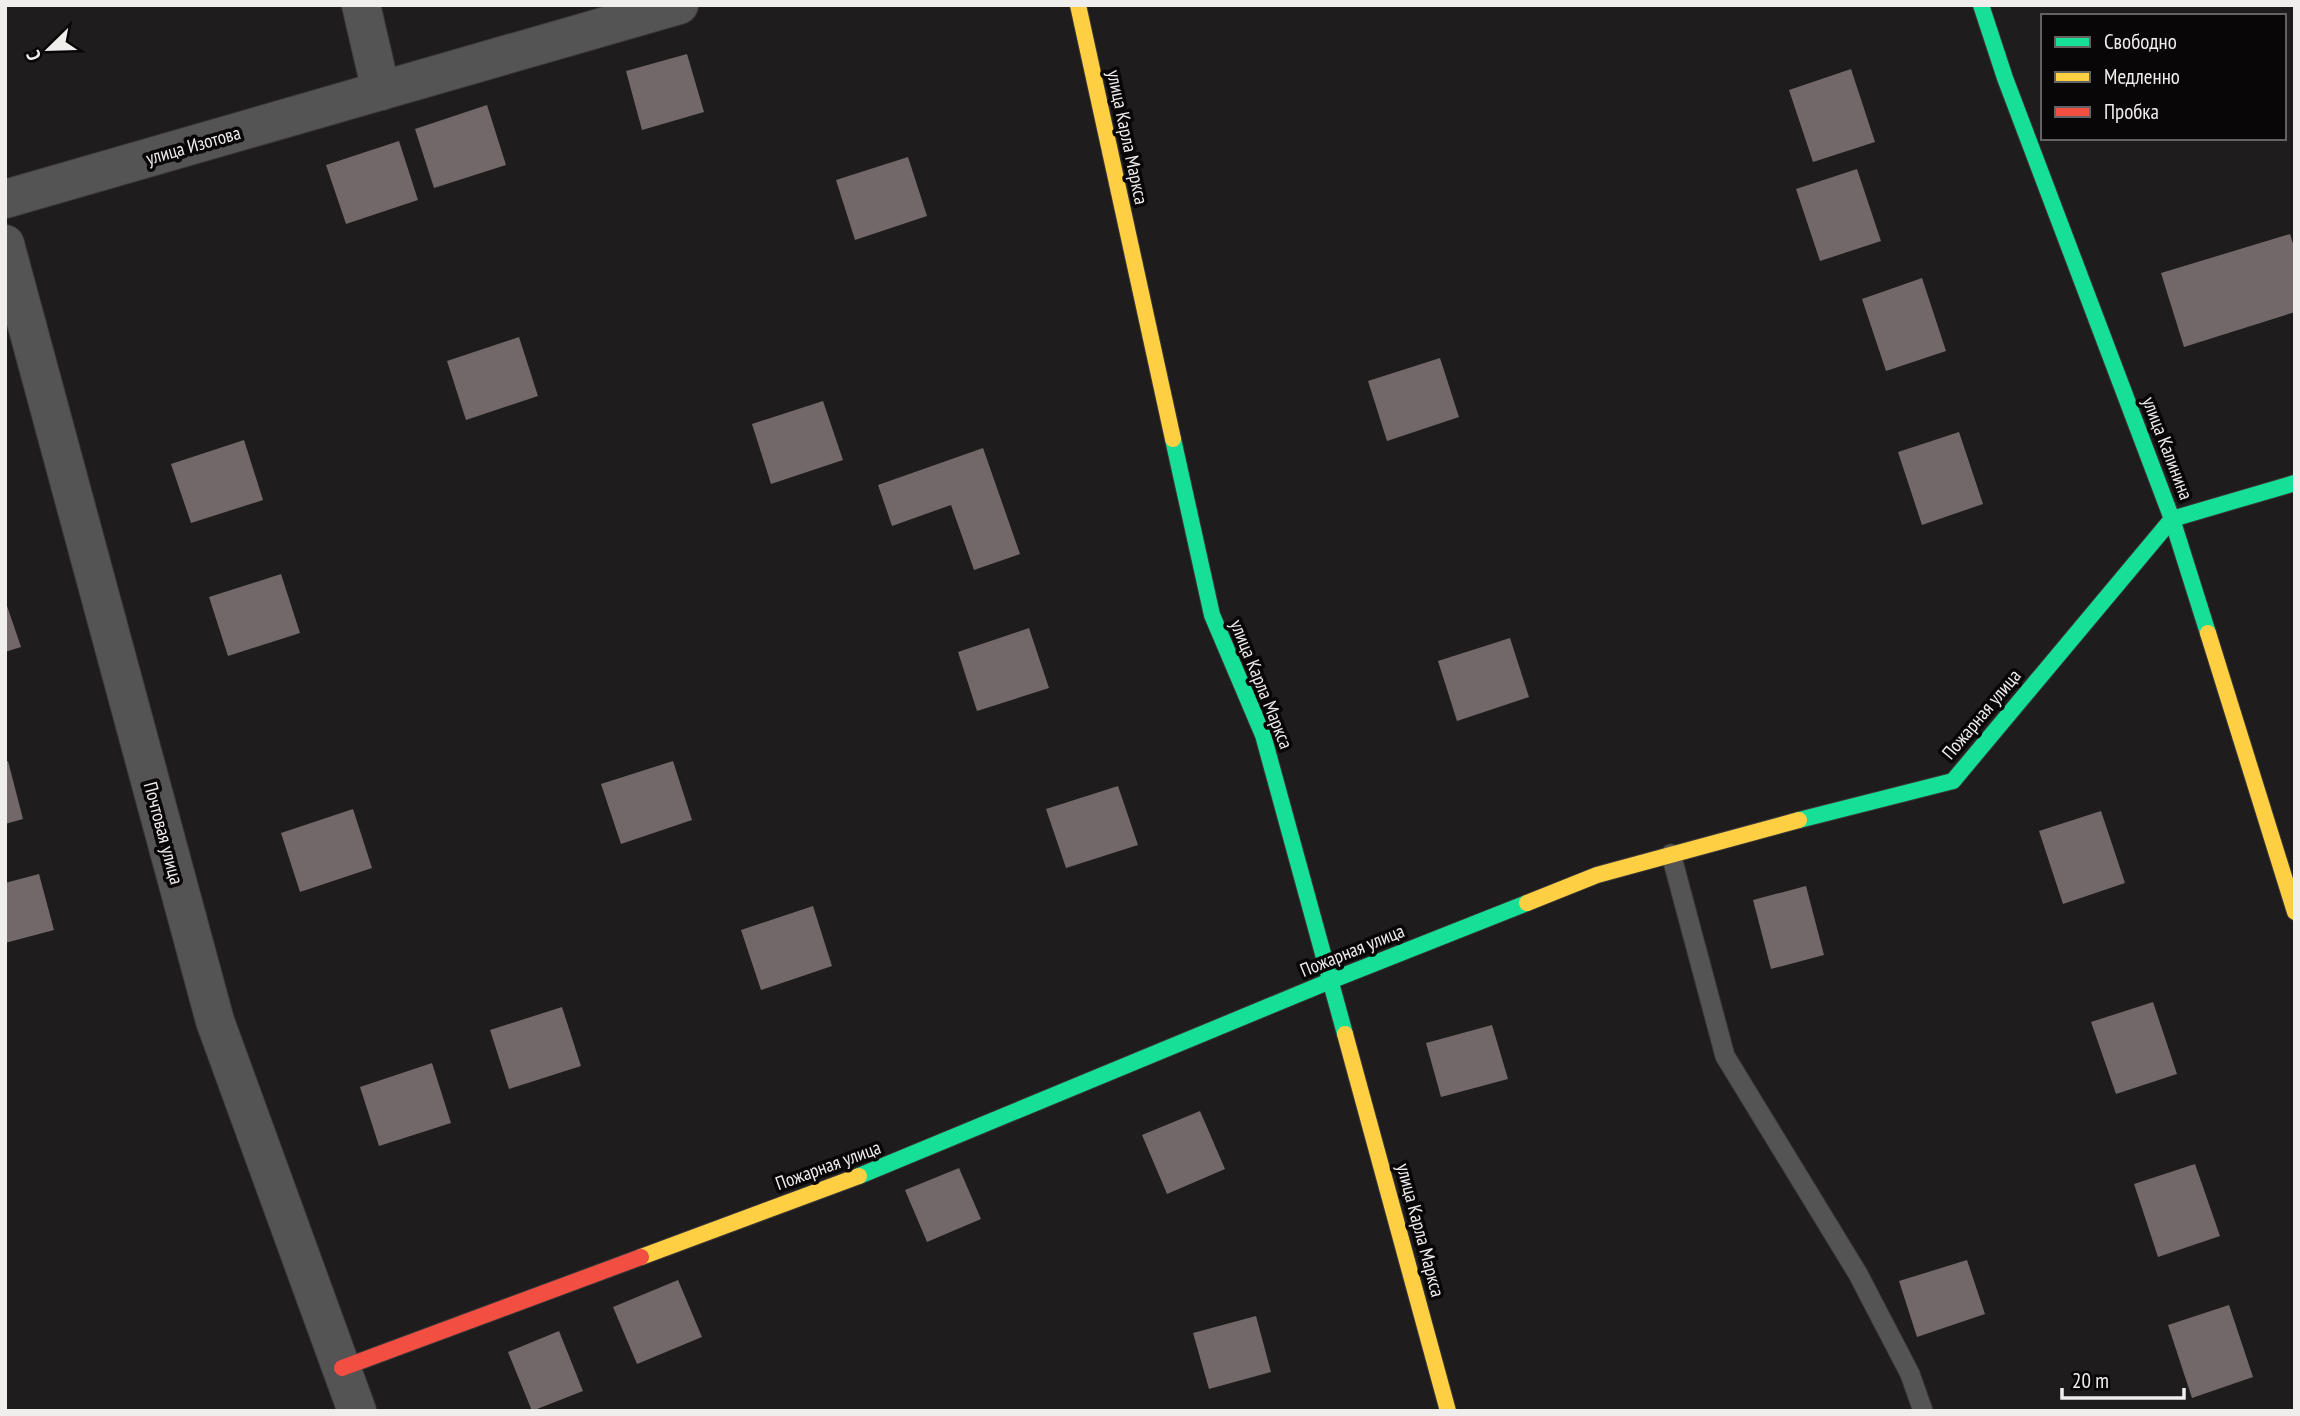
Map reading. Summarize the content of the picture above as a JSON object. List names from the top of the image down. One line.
{"streets":{"street":["улица Карла Маркса","улица Изотова","улица Калинина","Пожарная улица","Почтовая улица"]},"crossings":[["улица Карла Маркса","Пожарная улица"],["улица Калинина","Пожарная улица"],["Пожарная улица","Почтовая улица"]],"legend":["Свободно","Медленно","Пробка"],"scale_bar":"20 m","north":"bottom left"}
